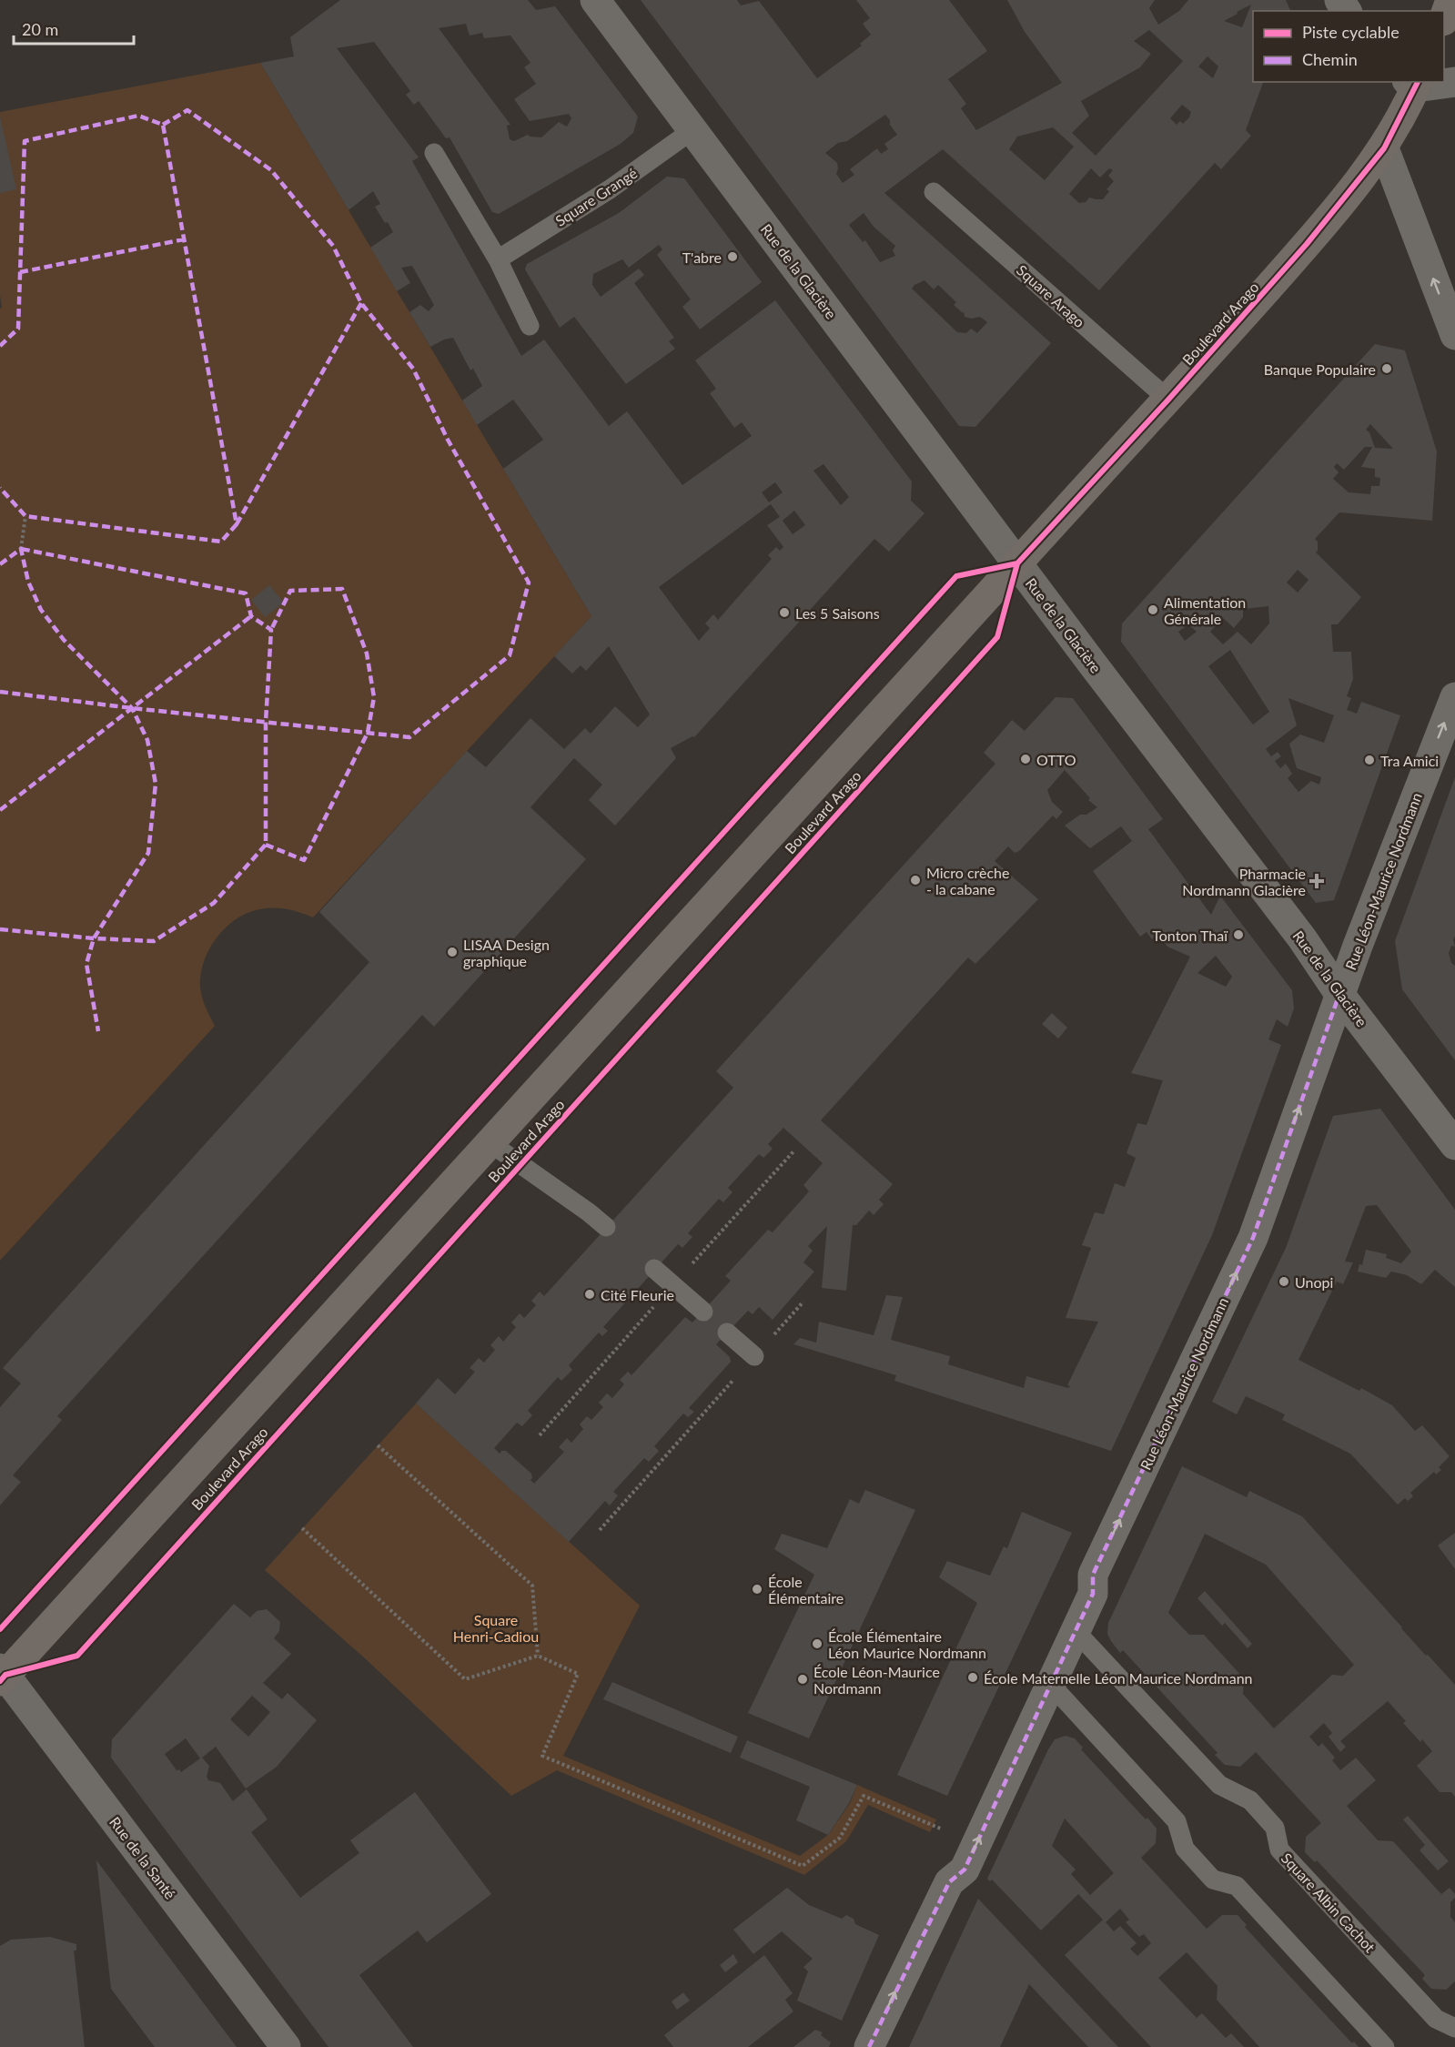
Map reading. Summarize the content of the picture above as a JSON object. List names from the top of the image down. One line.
{"streets":{"main road":["Boulevard Arago"],"street":["Rue de la Glacière","Rue Léon-Maurice Nordmann","Rue de la Santé"],"lane":["Square Grangé","Square Arago","Square Albin Cachot"]},"crossings":[["Square Grangé","Rue de la Glacière"],["Rue de la Glacière","Boulevard Arago"],["Rue de la Glacière","Rue Léon-Maurice Nordmann"],["Square Arago","Boulevard Arago"],["Boulevard Arago","Rue de la Santé"],["Rue Léon-Maurice Nordmann","Square Albin Cachot"]],"one_way":["Rue Léon-Maurice Nordmann"],"parks":["Square Henri-Cadiou"],"places":{"other":["T'abre","Banque Populaire","Alimentation Générale","Les 5 Saisons","OTTO","Tra Amici","Micro crèche - la cabane","Tonton Thaï","LISAA Design graphique","Unopi","Cité Fleurie","École Élémentaire","École Élémentaire Léon Maurice Nordmann","École Maternelle Léon Maurice Nordmann","École Léon-Maurice Nordmann"],"health":["Pharmacie Nordmann Glacière"]},"legend":["Piste cyclable","Chemin"],"scale_bar":"20 m"}
